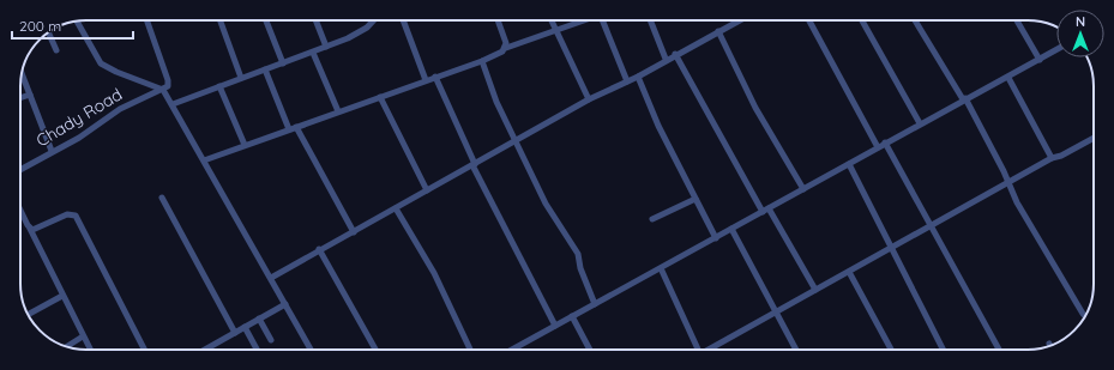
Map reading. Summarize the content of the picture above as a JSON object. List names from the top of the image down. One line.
{"streets":{"street":["Chady Road"]},"scale_bar":"200 m","north":"top"}
